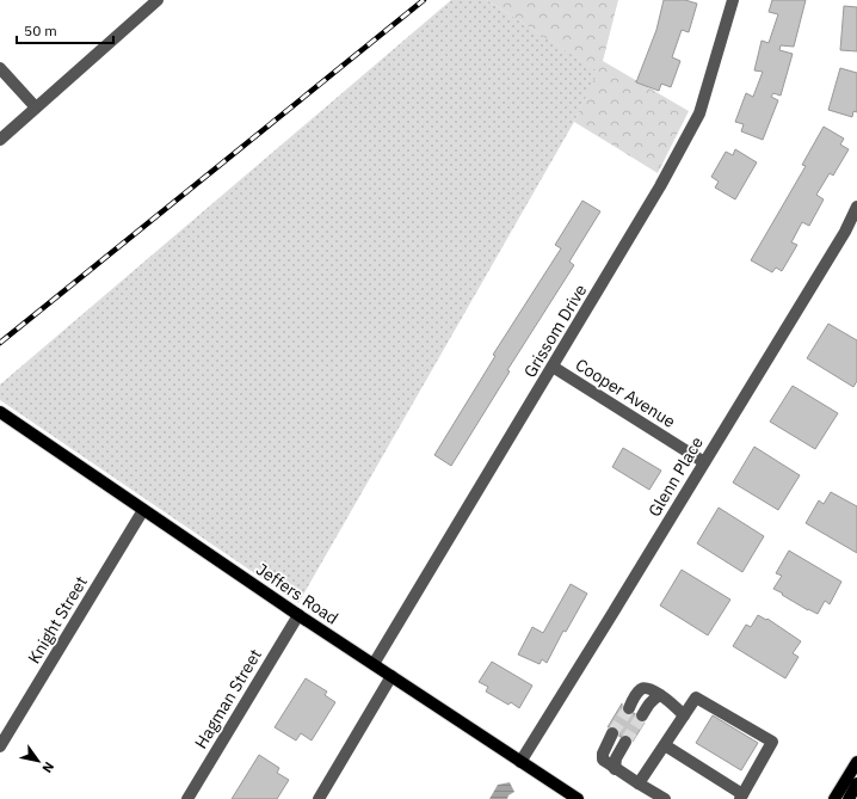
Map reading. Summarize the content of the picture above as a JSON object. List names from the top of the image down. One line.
{"streets":{"main road":["Jeffers Road"],"street":["Grissom Drive","Cooper Avenue","Glenn Place","Knight Street","Hagman Street"]},"crossings":[["Grissom Drive","Cooper Avenue"],["Grissom Drive","Jeffers Road"],["Cooper Avenue","Glenn Place"],["Glenn Place","Jeffers Road"],["Jeffers Road","Knight Street"],["Jeffers Road","Hagman Street"]],"scale_bar":"50 m","north":"bottom right"}
